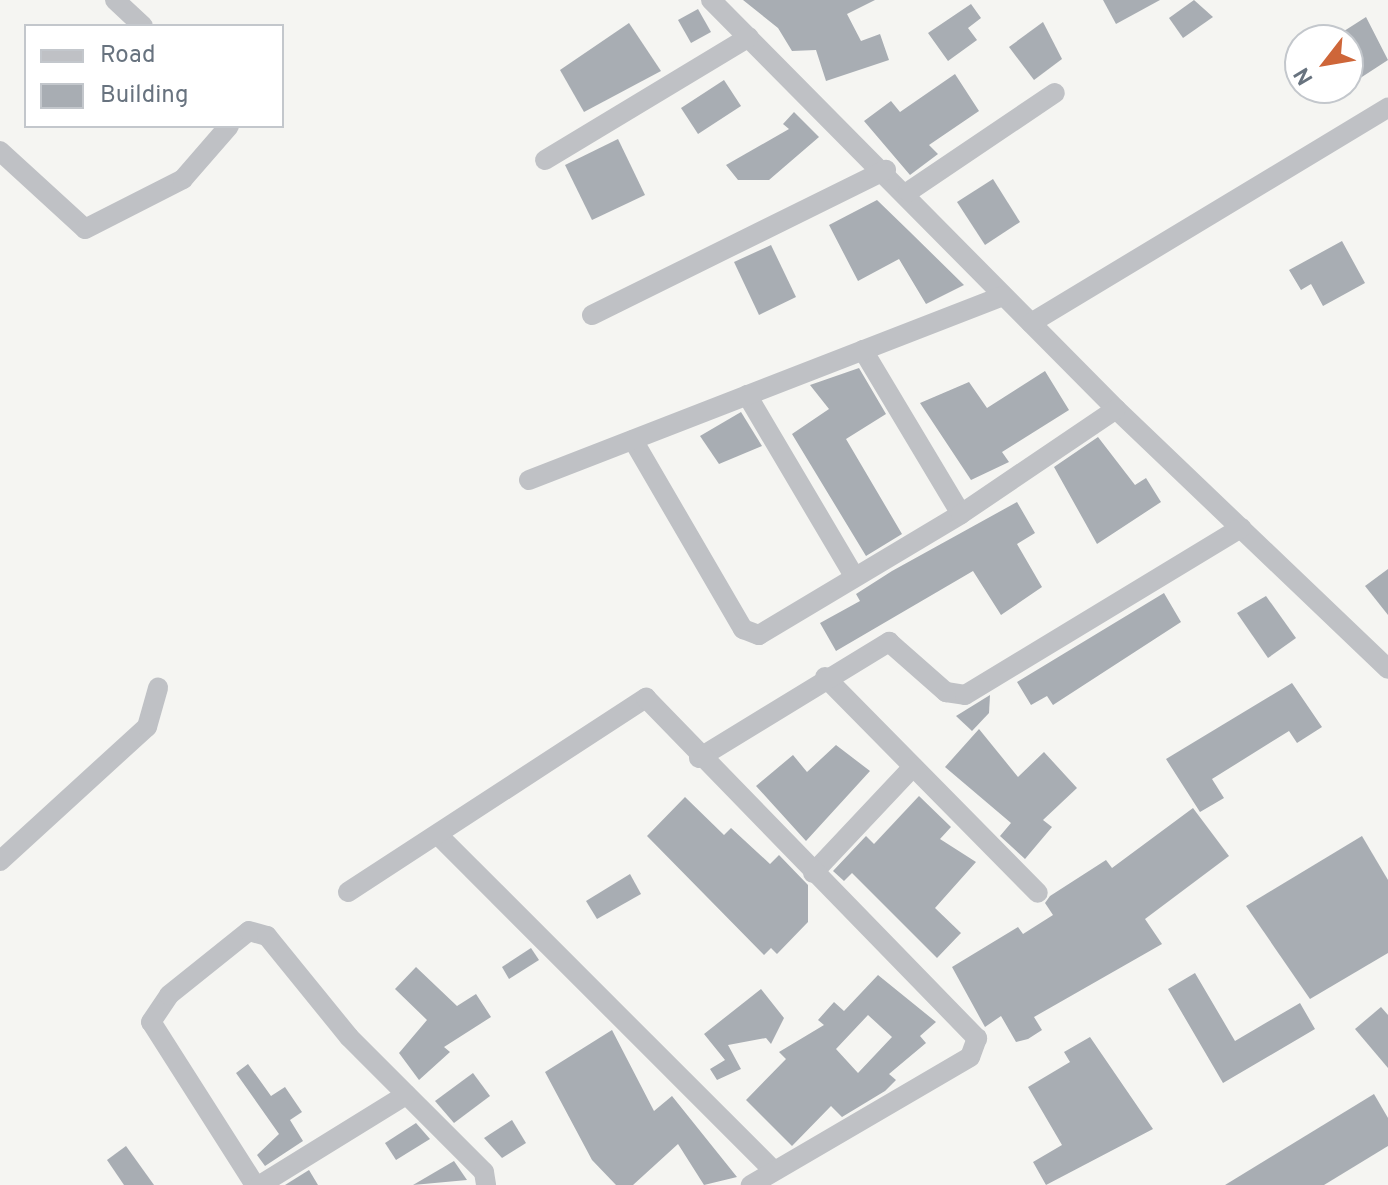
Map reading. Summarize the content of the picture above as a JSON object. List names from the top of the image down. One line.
{"legend":["Road","Building"],"north":"bottom left"}
